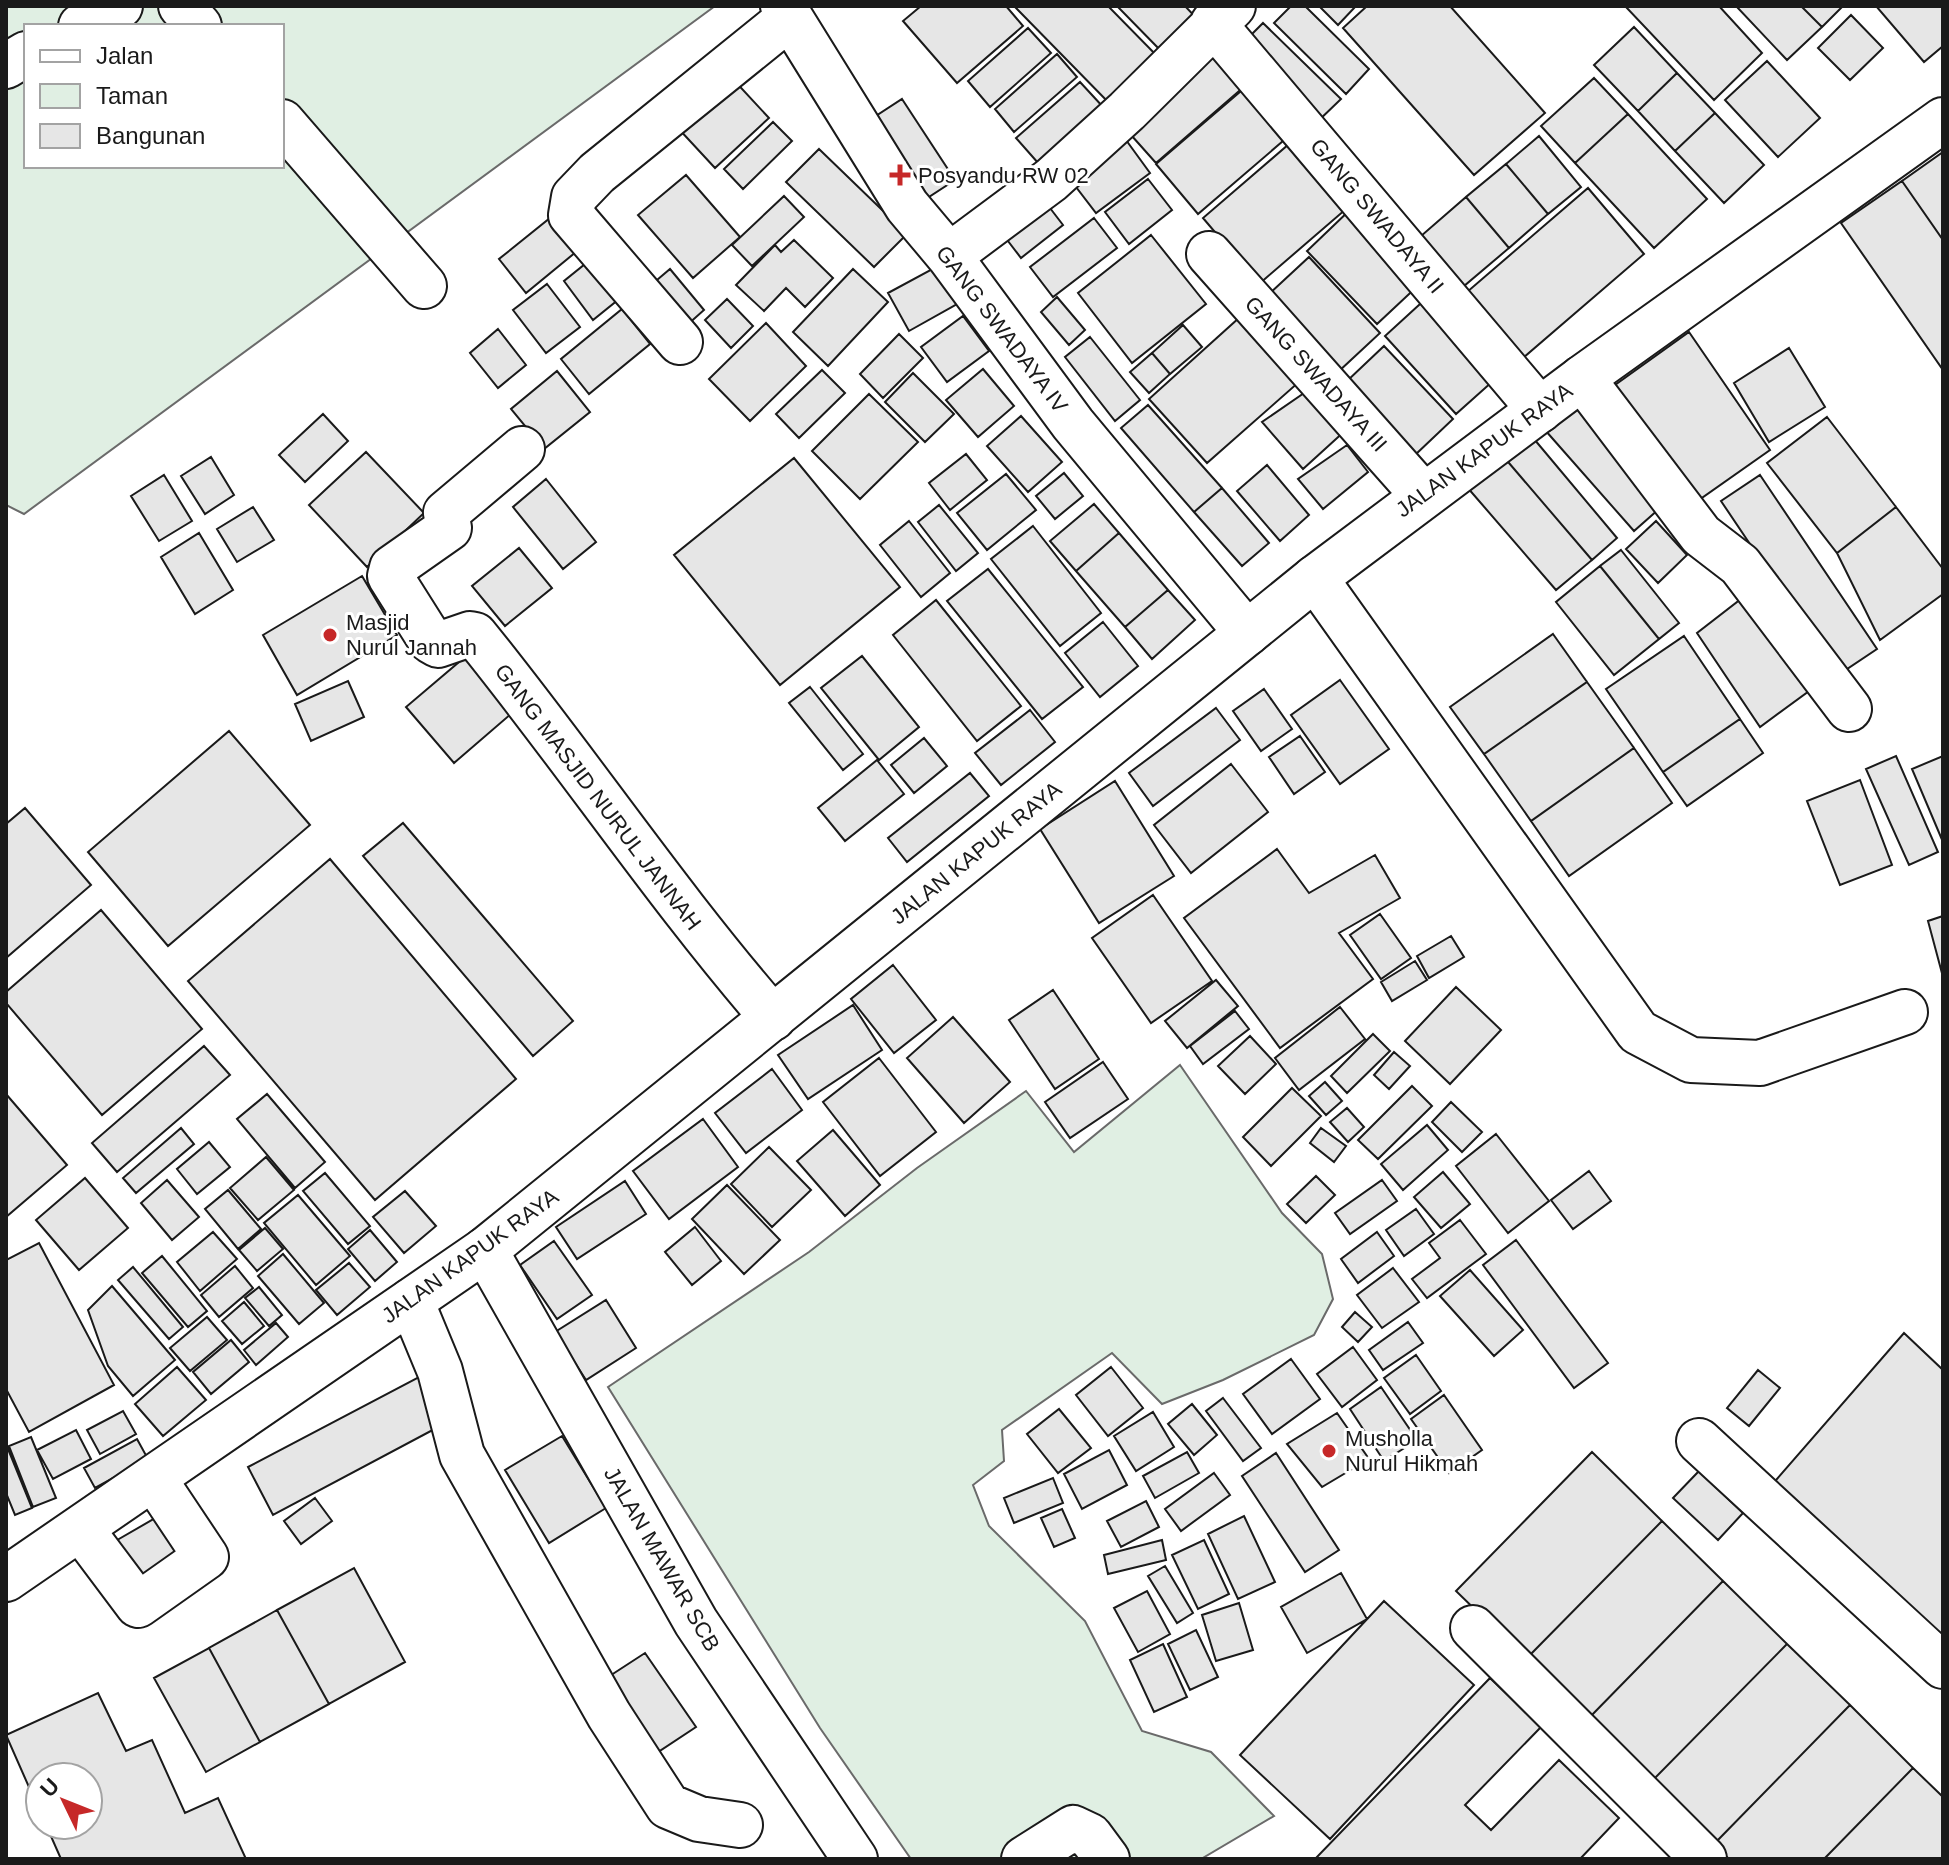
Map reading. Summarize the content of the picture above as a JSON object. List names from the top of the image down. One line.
{"streets":{"street":["GANG SWADAYA II","GANG SWADAYA IV","GANG SWADAYA III","JALAN KAPUK RAYA","GANG MASJID NURUL JANNAH","JALAN MAWAR SCB"]},"crossings":[["GANG SWADAYA II","JALAN KAPUK RAYA"],["GANG SWADAYA IV","JALAN KAPUK RAYA"],["GANG SWADAYA III","JALAN KAPUK RAYA"],["JALAN KAPUK RAYA","GANG MASJID NURUL JANNAH"],["JALAN KAPUK RAYA","JALAN MAWAR SCB"]],"places":{"health":["Posyandu RW 02"],"other":["Masjid Nurul Jannah","Musholla Nurul Hikmah"]},"legend":["Jalan","Taman","Bangunan"],"north":"top left"}
